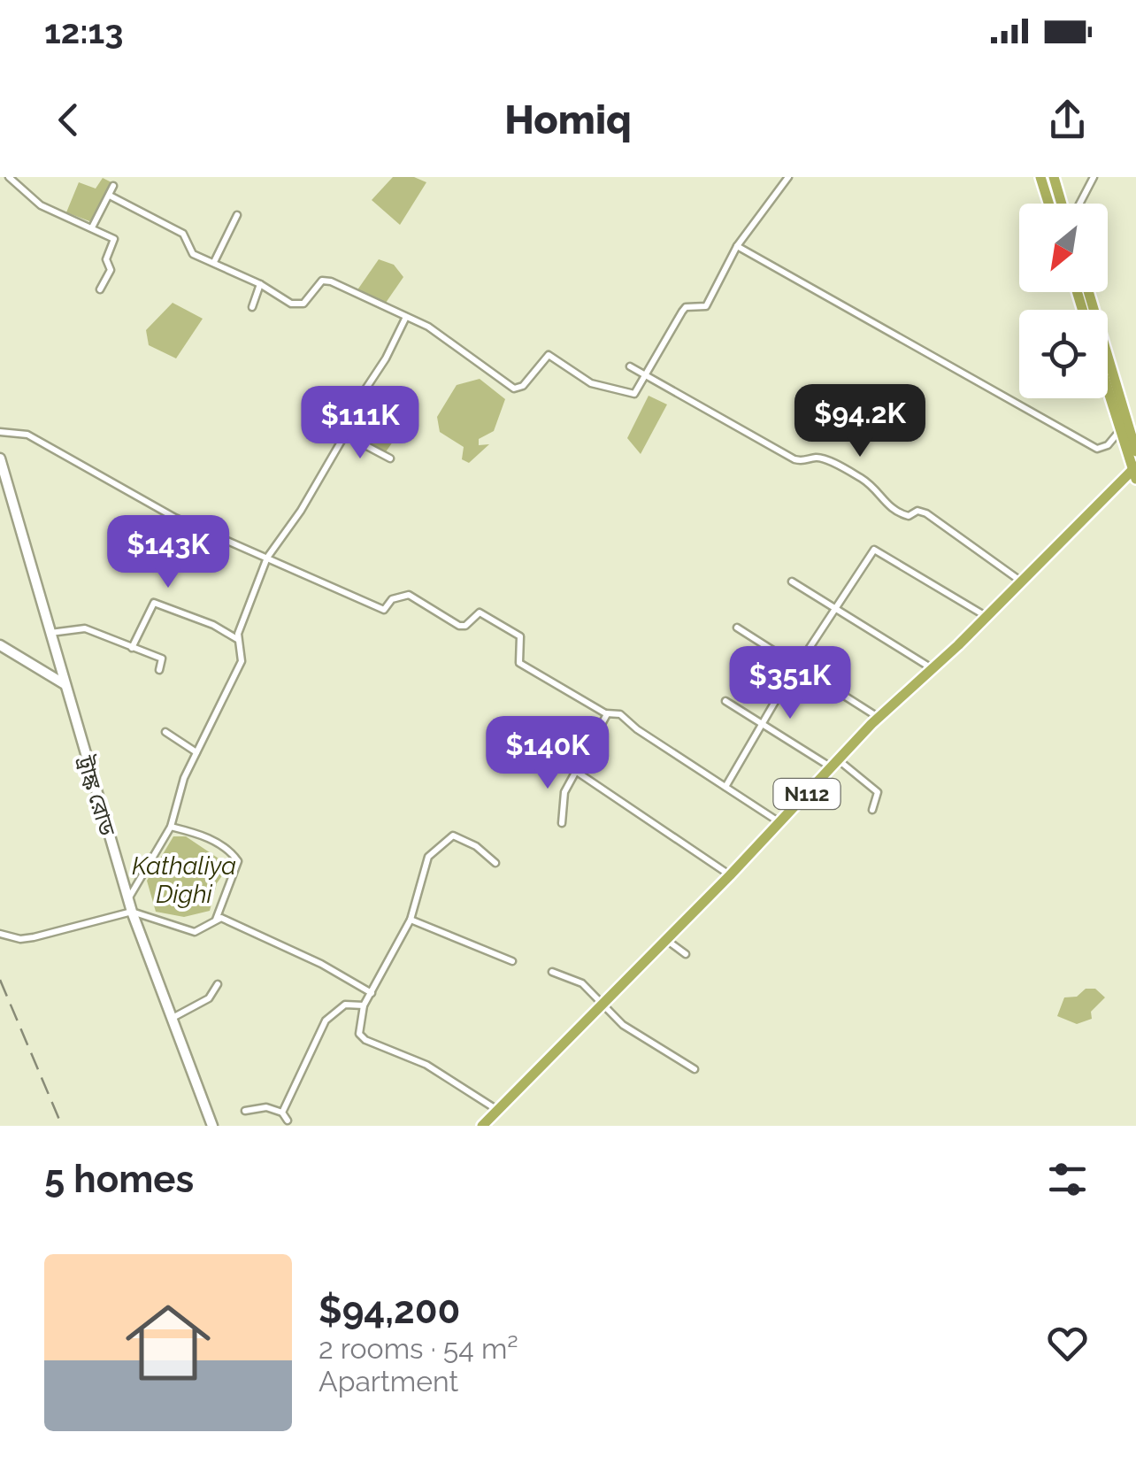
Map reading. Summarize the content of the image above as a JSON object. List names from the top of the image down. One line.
{"streets":{"highway":["N112"],"main road":["ট্রাঙ্ক রোড"]},"water":["Kathaliya Dighi"],"north":"bottom left","page":{"status":"12:13","header":"Homiq","price":["$94.2K","$111K","$143K","$351K","$140K"],"heading":"5 homes","list":[{"name":"$94,200","note":"2 rooms · 54 m² · Apartment"}]}}
